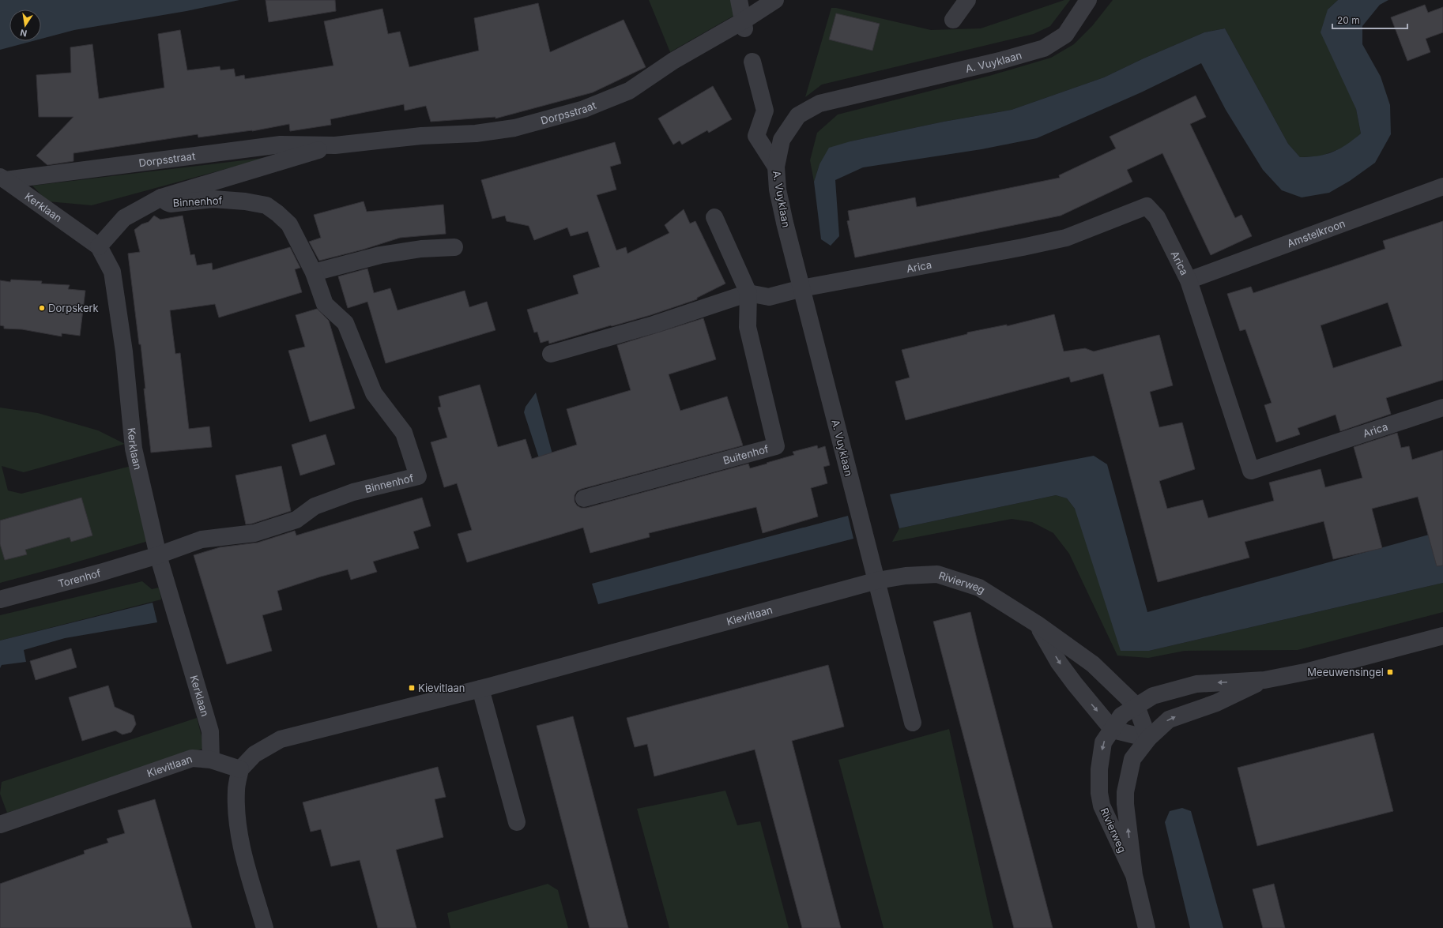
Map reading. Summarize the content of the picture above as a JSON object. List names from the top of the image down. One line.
{"streets":{"street":["A. Vuyklaan","Dorpsstraat","Binnenhof","Kerklaan","Amstelkroon","Arica","Buitenhof","Torenhof","Rivierweg","Kievitlaan"]},"crossings":[["A. Vuyklaan","Arica"],["A. Vuyklaan","Rivierweg"],["A. Vuyklaan","Kievitlaan"],["Dorpsstraat","Binnenhof"],["Dorpsstraat","Kerklaan"],["Binnenhof","Kerklaan"],["Binnenhof","Torenhof"],["Kerklaan","Torenhof"],["Kerklaan","Kievitlaan"],["Amstelkroon","Arica"],["Rivierweg","Kievitlaan"]],"places":{"other":["Dorpskerk"],"transit":["Meeuwensingel","Kievitlaan"]},"scale_bar":"20 m","north":"bottom"}
